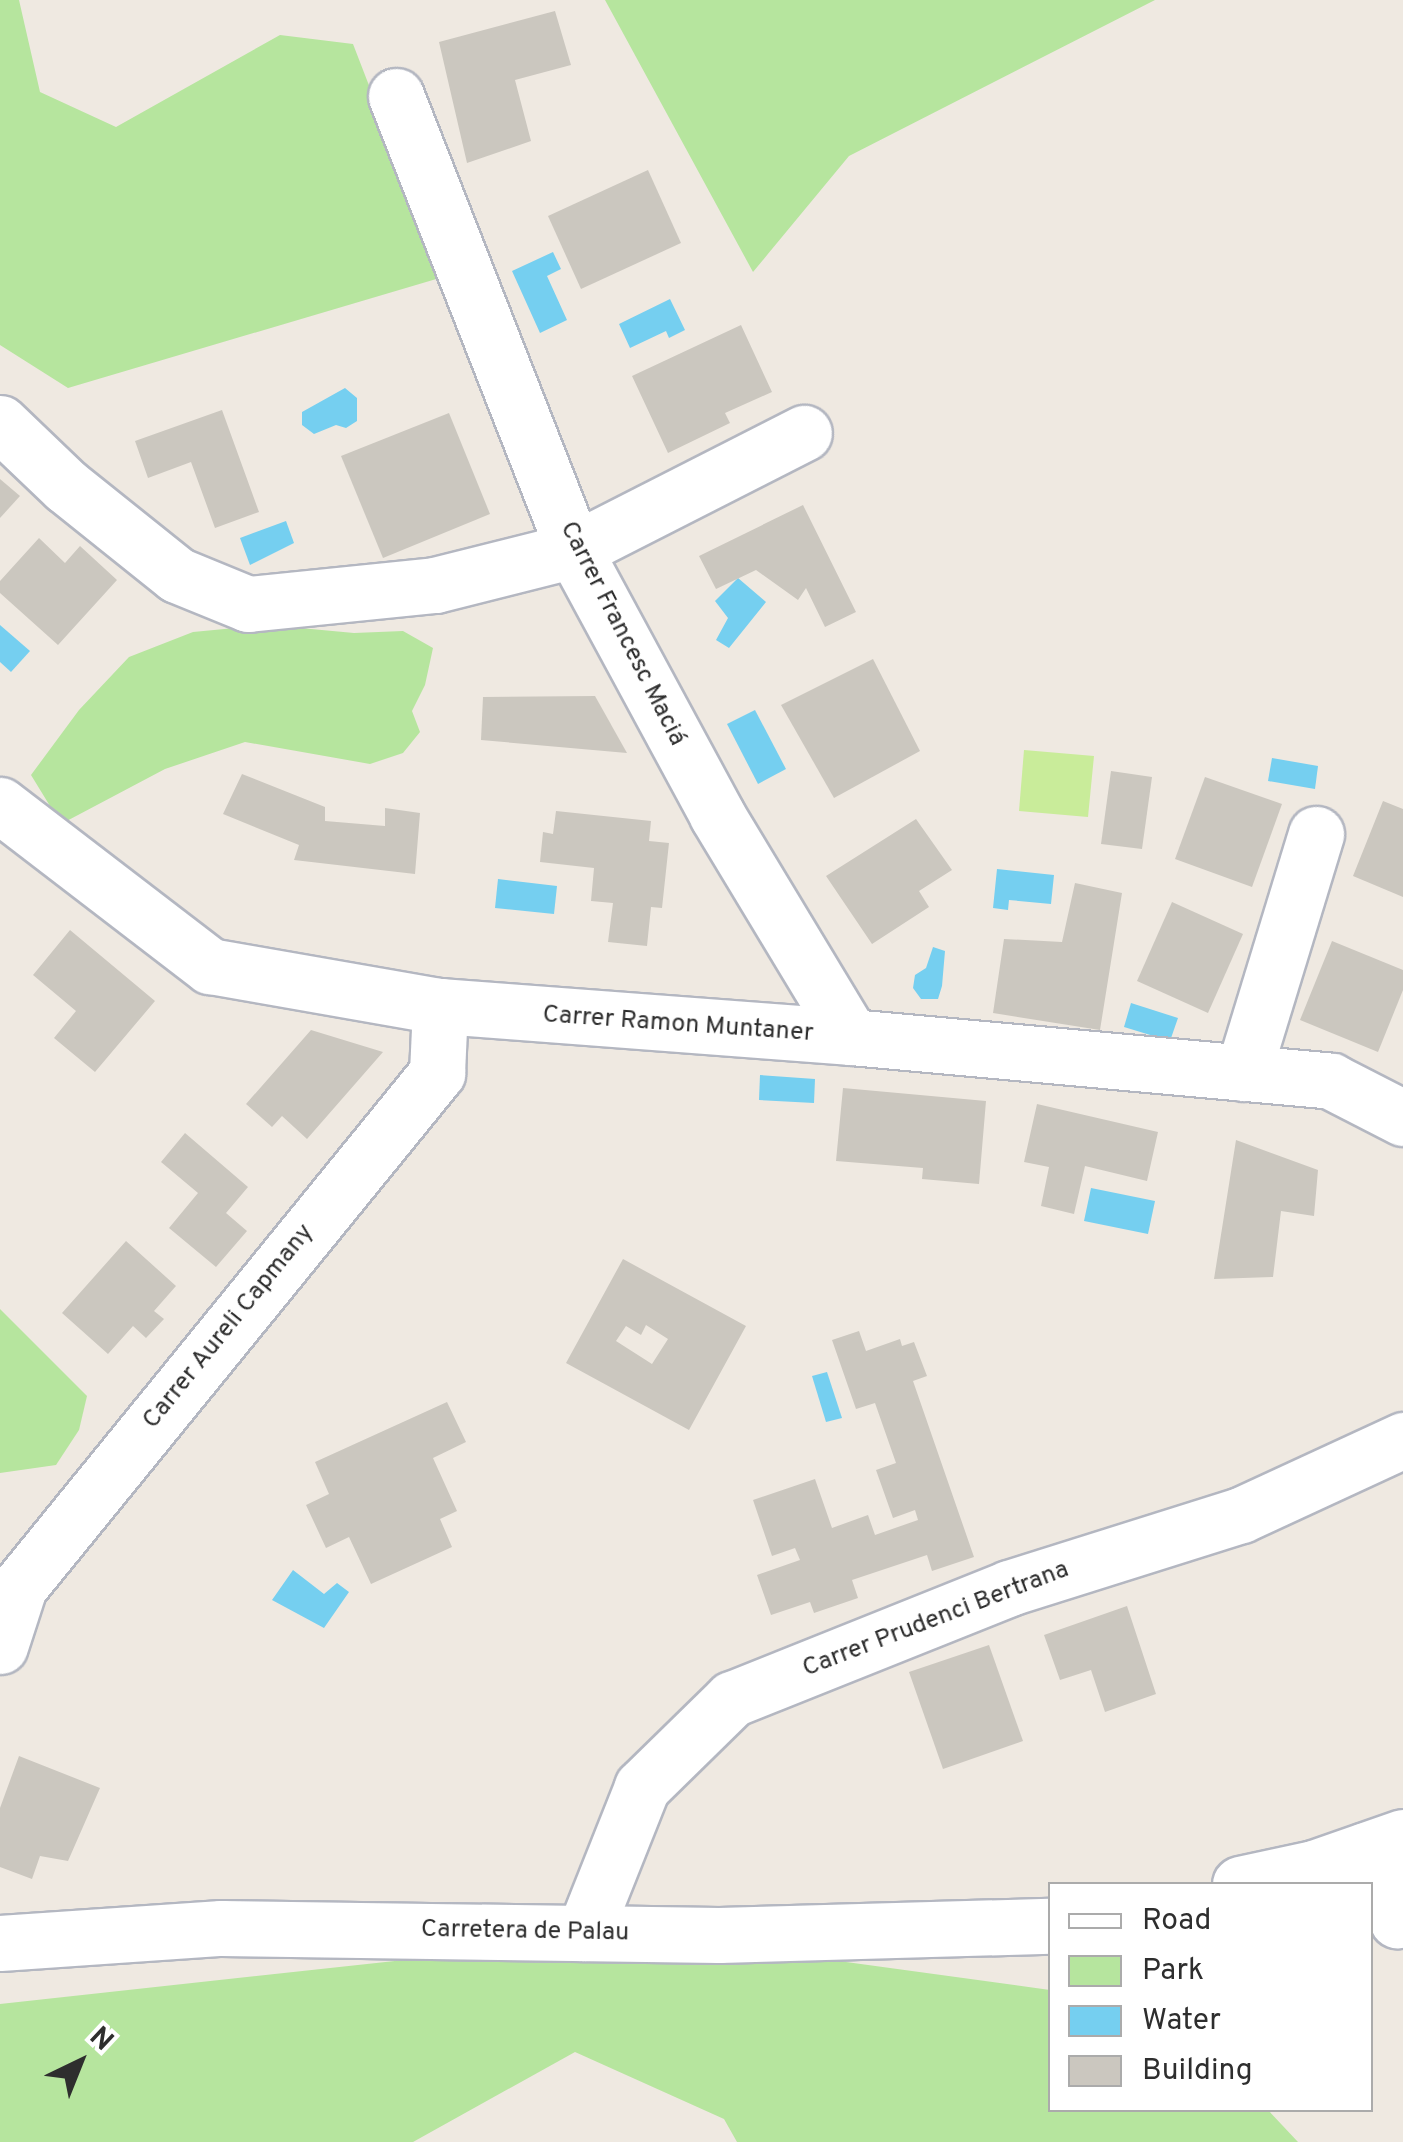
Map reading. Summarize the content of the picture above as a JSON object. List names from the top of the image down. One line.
{"streets":{"street":["Carrer Francesc Maciá","Carrer Ramon Muntaner","Carrer Aureli Capmany","Carrer Prudenci Bertrana","Carretera de Palau"]},"crossings":[["Carrer Francesc Maciá","Carrer Ramon Muntaner"],["Carrer Ramon Muntaner","Carrer Aureli Capmany"],["Carrer Prudenci Bertrana","Carretera de Palau"]],"legend":["Road","Park","Water","Building"],"north":"top right"}
